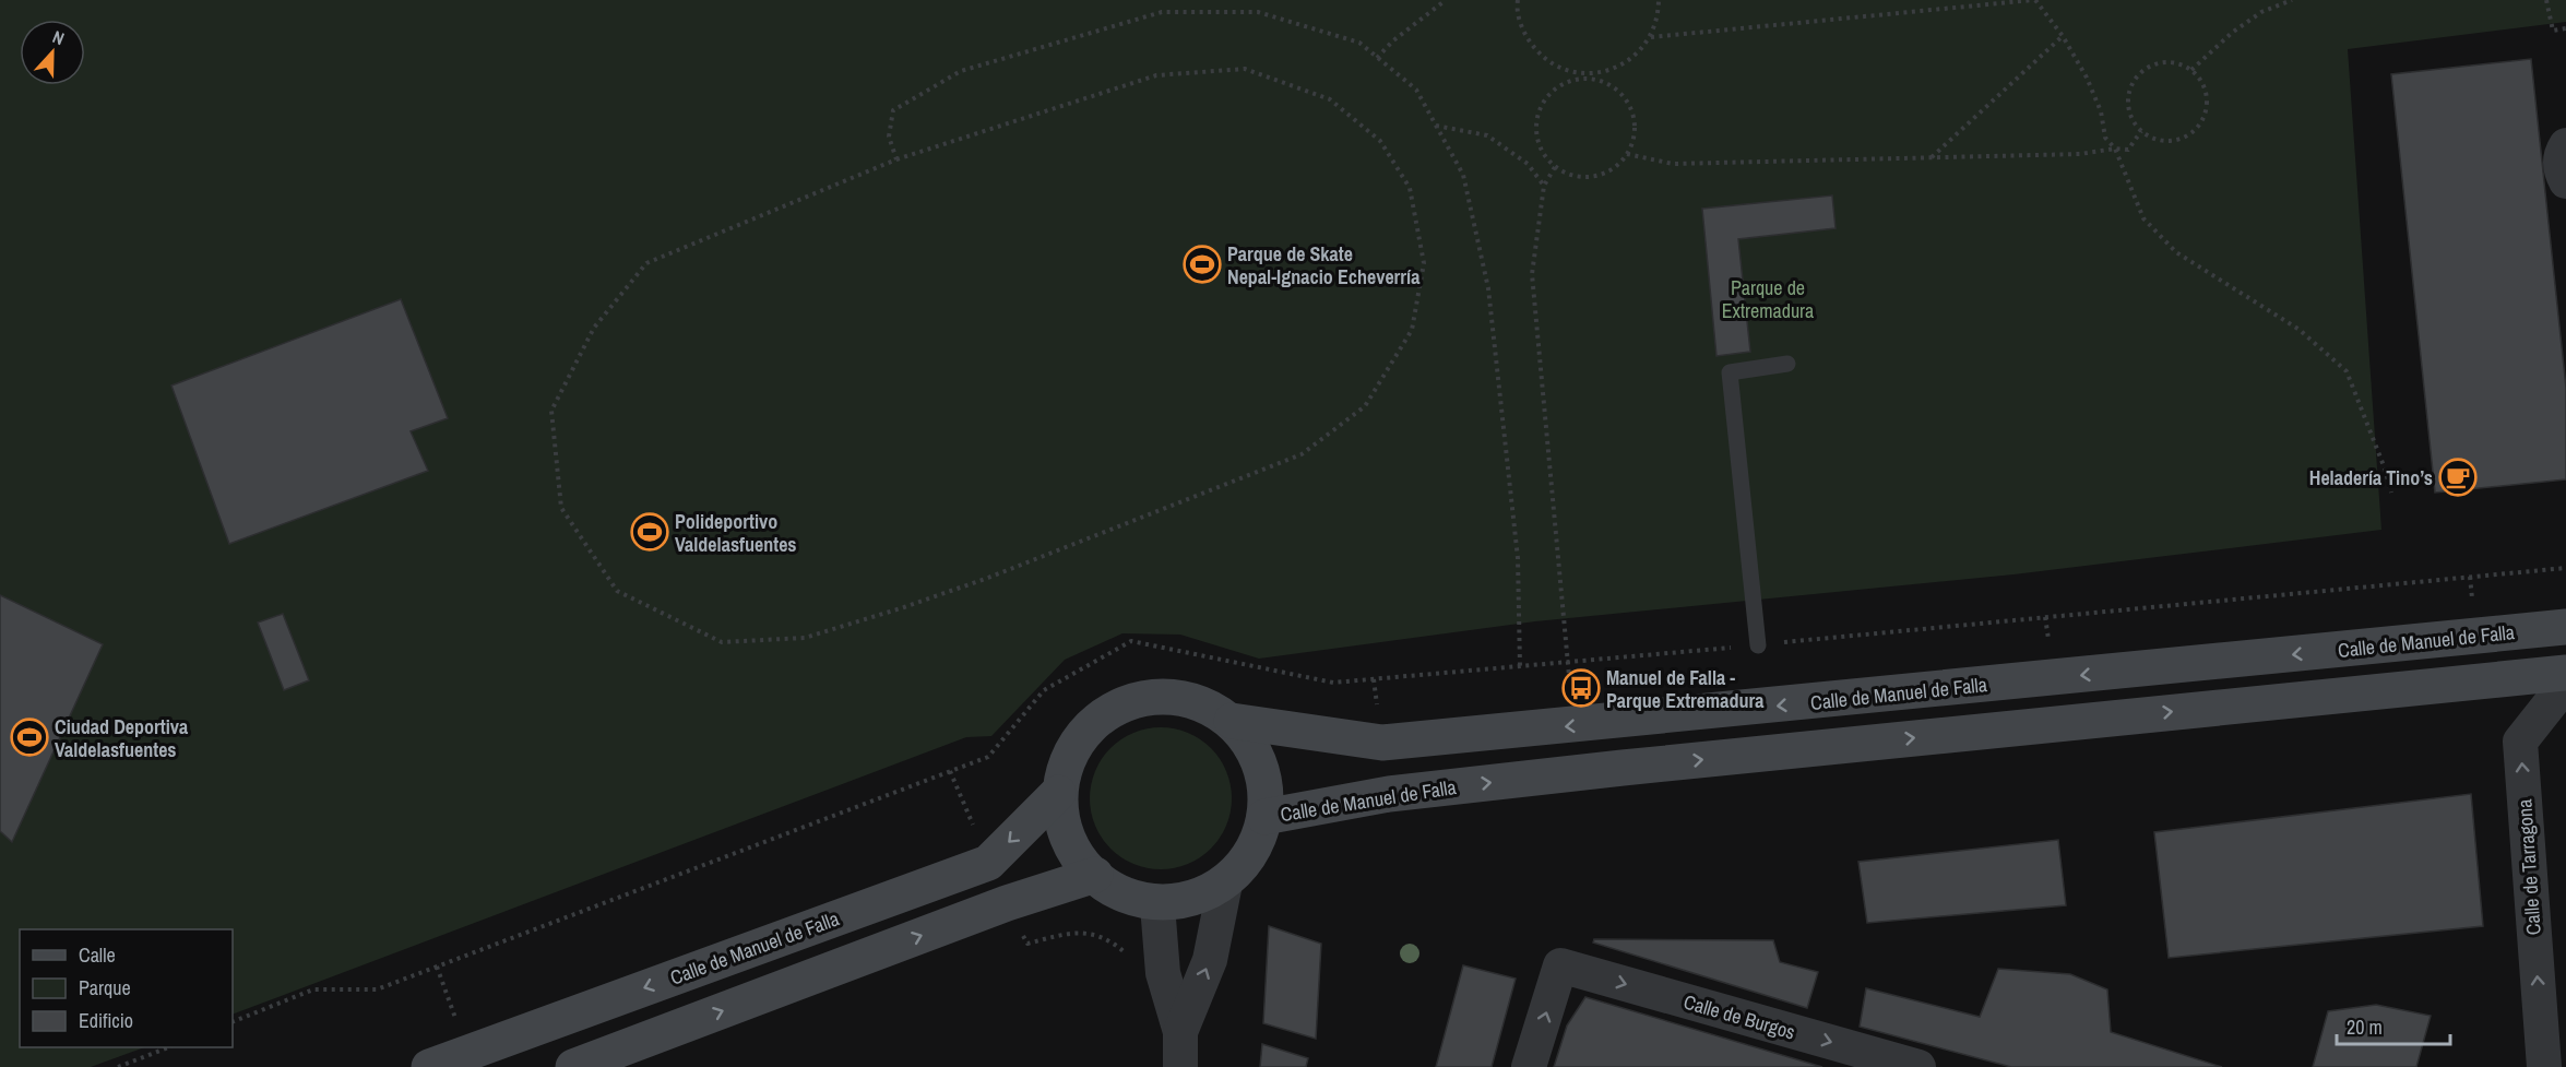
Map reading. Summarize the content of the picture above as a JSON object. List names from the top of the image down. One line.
{"streets":{"main road":["Calle de Manuel de Falla"],"street":["Calle de Tarragona","Calle de Burgos"]},"one_way":["Calle de Tarragona","Calle de Burgos"],"parks":["Parque de Extremadura"],"places":{"sports":["Parque de Skate Nepal-Ignacio Echeverría","Polideportivo Valdelasfuentes","Ciudad Deportiva Valdelasfuentes"],"cafe":["Heladería Tino’s"],"bus stop":["Manuel de Falla - Parque Extremadura"]},"legend":["Calle","Parque","Edificio"],"scale_bar":"20 m","north":"top"}
